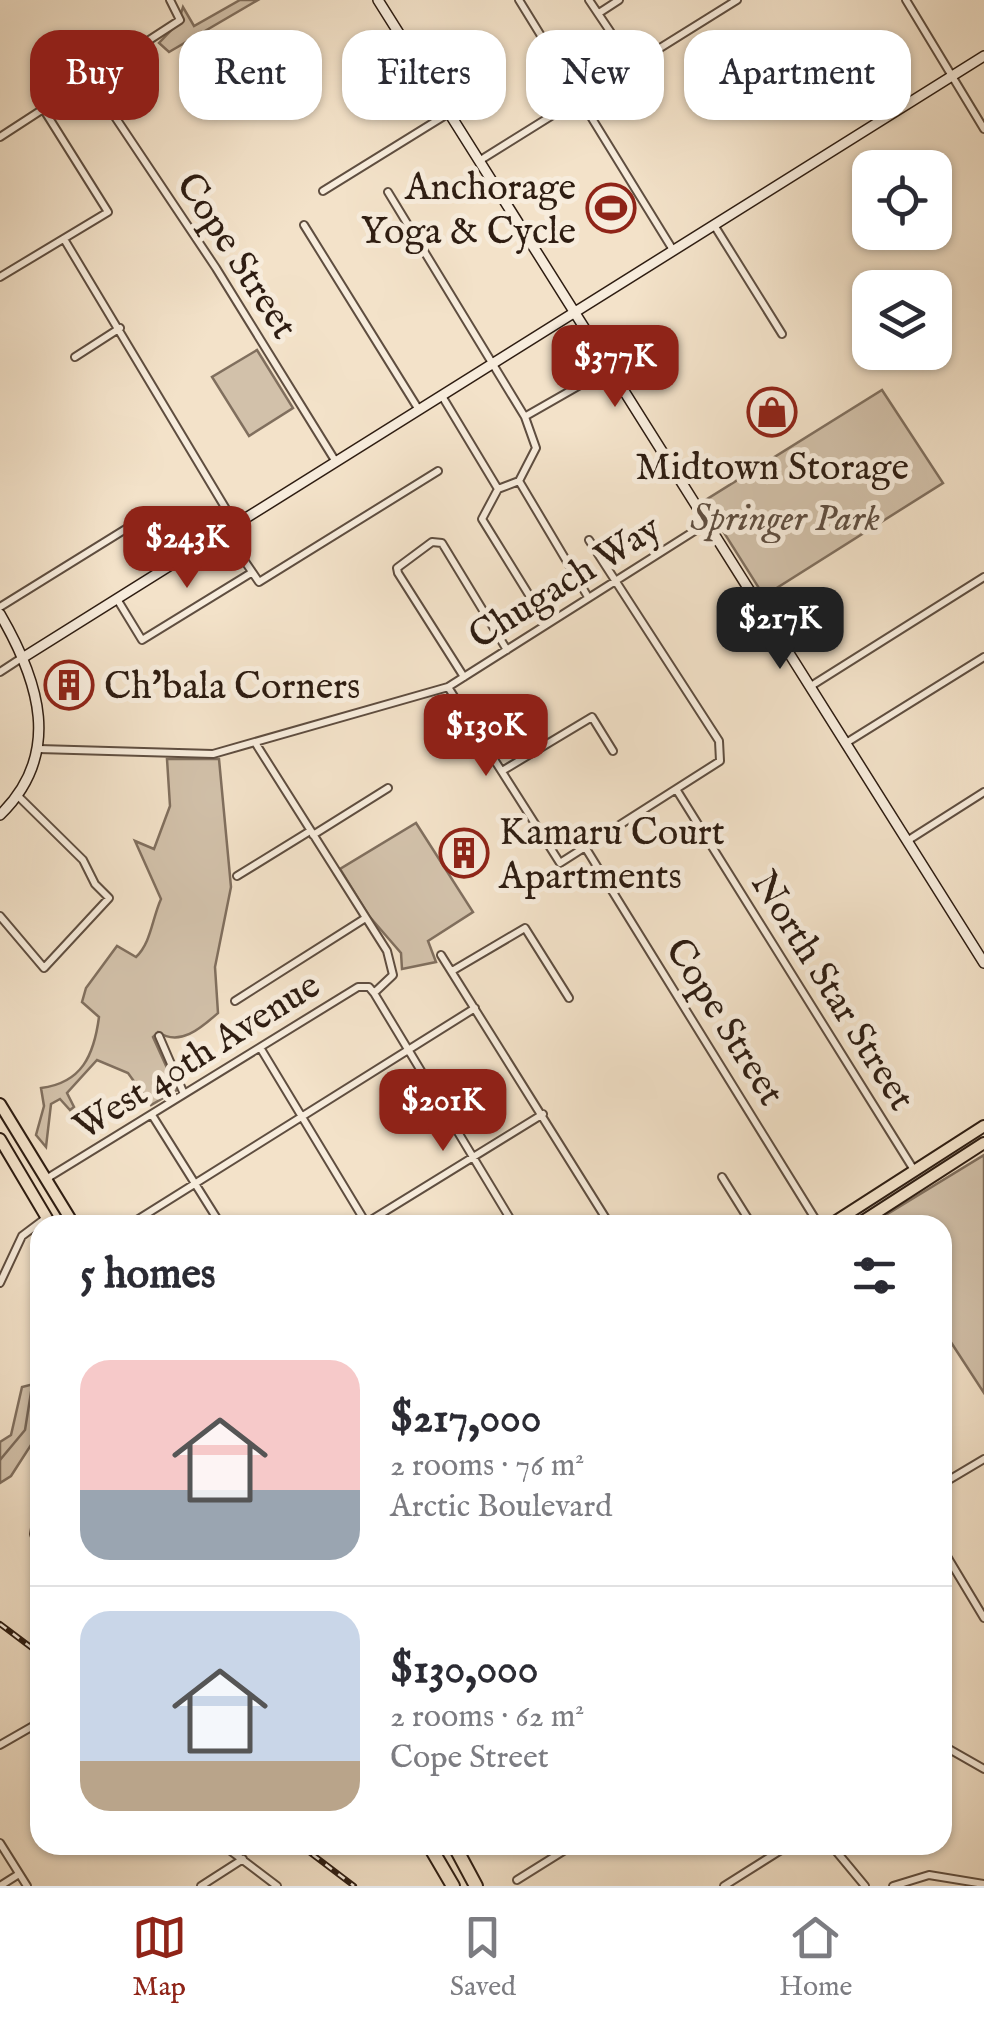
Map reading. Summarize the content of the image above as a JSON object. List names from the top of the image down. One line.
{"streets":{"street":["Cope Street","Chugach Way","North Star Street","West 40th Avenue"]},"parks":["Springer Park"],"places":{"sports":["Anchorage Yoga & Cycle"],"shop":["Midtown Storage"],"building":["Ch'bala Corners","Kamaru Court Apartments"]},"page":{"chip":["Buy","Rent","Filters","New","Apartment"],"price":["$377K","$243K","$217K","$130K","$201K"],"heading":"5 homes","list":[{"name":"$217,000","note":"2 rooms · 76 m² · Arctic Boulevard"},{"name":"$130,000","note":"2 rooms · 62 m² · Cope Street"}],"tabs":["Map","Saved","Home"]}}
